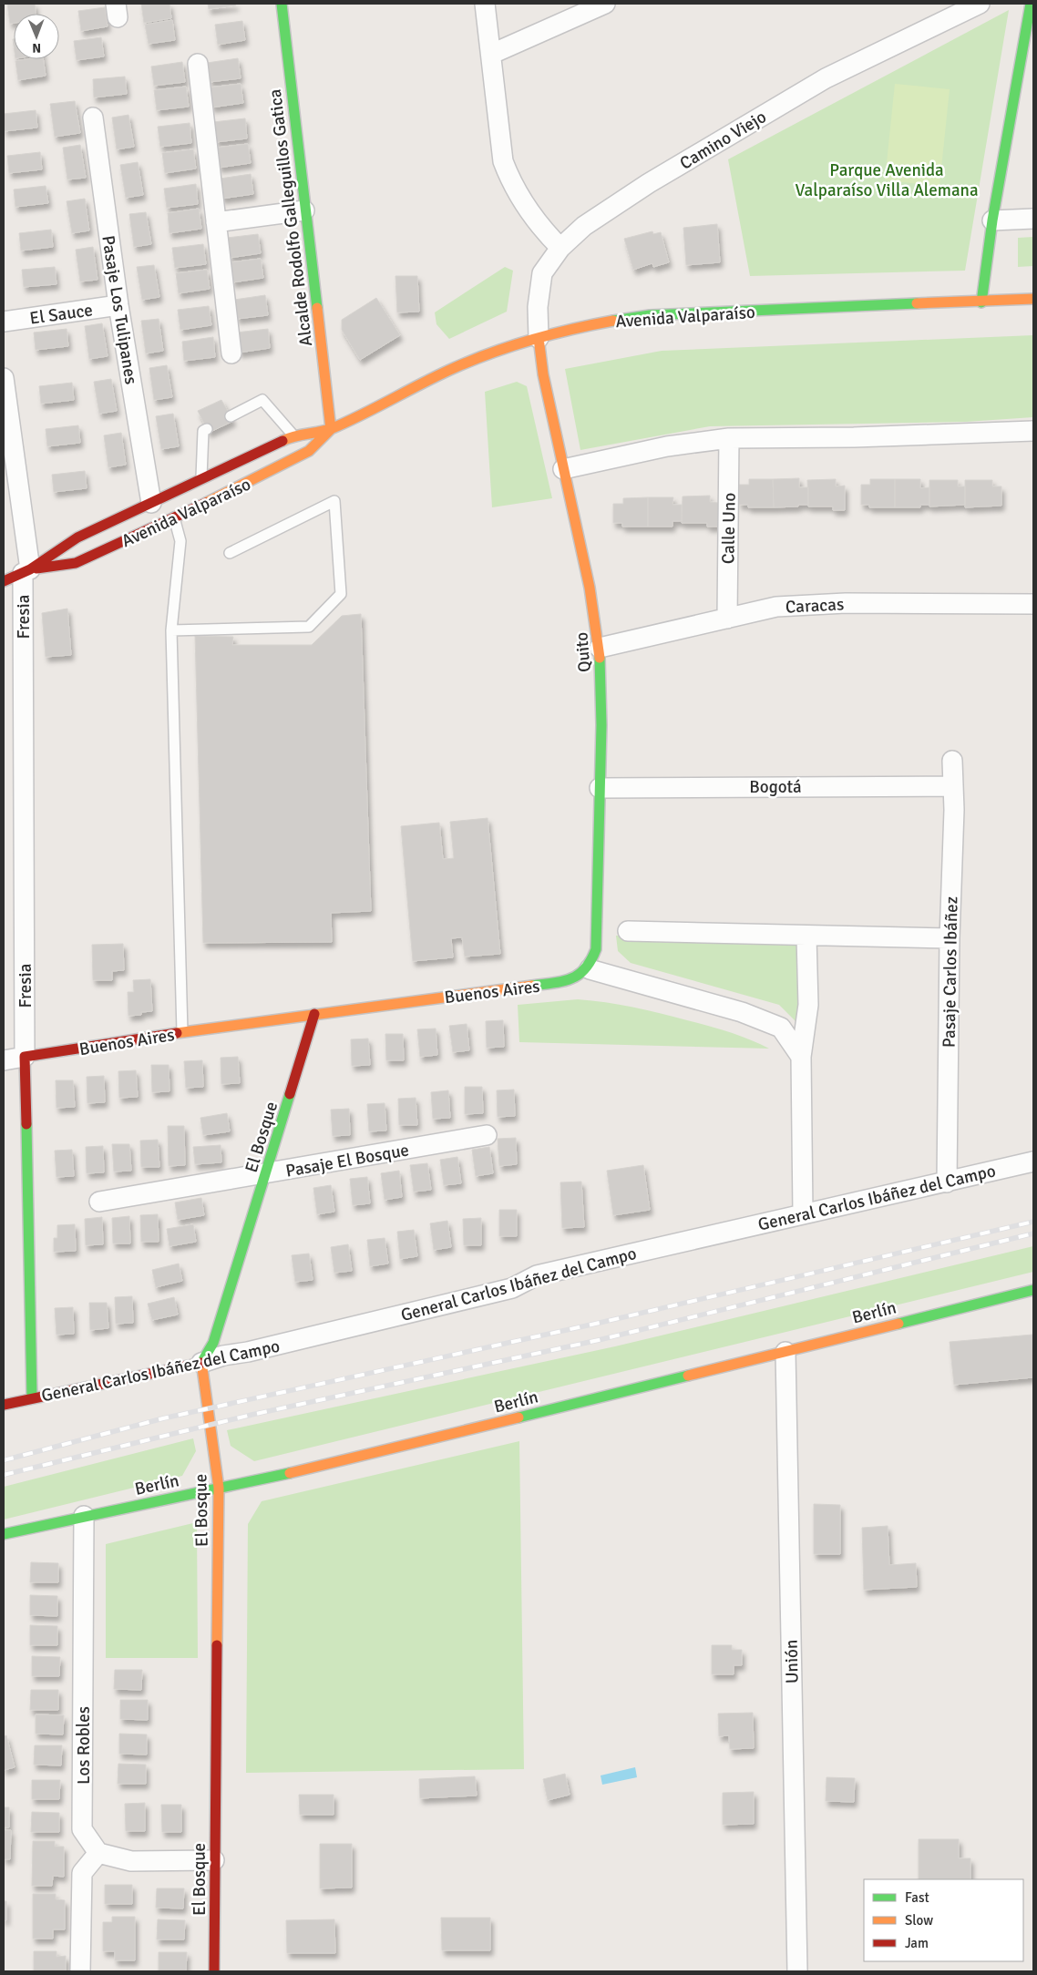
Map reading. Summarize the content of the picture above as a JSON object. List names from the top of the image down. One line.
{"streets":{"main road":["Alcalde Rodolfo Galleguillos Gatica","Avenida Valparaíso","Fresia","Quito","Buenos Aires","El Bosque","General Carlos Ibáñez del Campo","Berlín"],"street":["Camino Viejo","Pasaje Los Tulipanes","El Sauce","Calle Uno","Caracas","Bogotá","Pasaje Carlos Ibáñez","Pasaje El Bosque","Unión","Los Robles"]},"crossings":[["Camino Viejo","Avenida Valparaíso"],["Camino Viejo","Quito"],["Alcalde Rodolfo Galleguillos Gatica","Avenida Valparaíso"],["Pasaje Los Tulipanes","El Sauce"],["Pasaje Los Tulipanes","Avenida Valparaíso"],["Avenida Valparaíso","Fresia"],["Avenida Valparaíso","Quito"],["Calle Uno","Caracas"],["Caracas","Quito"],["Fresia","Buenos Aires"],["Fresia","General Carlos Ibáñez del Campo"],["Quito","Bogotá"],["Quito","Buenos Aires"],["Bogotá","Pasaje Carlos Ibáñez"],["Pasaje Carlos Ibáñez","General Carlos Ibáñez del Campo"],["Buenos Aires","El Bosque"],["El Bosque","Pasaje El Bosque"],["El Bosque","General Carlos Ibáñez del Campo"],["El Bosque","Berlín"],["Berlín","Unión"],["Berlín","Los Robles"]],"parks":["Parque Avenida Valparaíso Villa Alemana"],"legend":["Fast","Slow","Jam"],"north":"bottom"}
